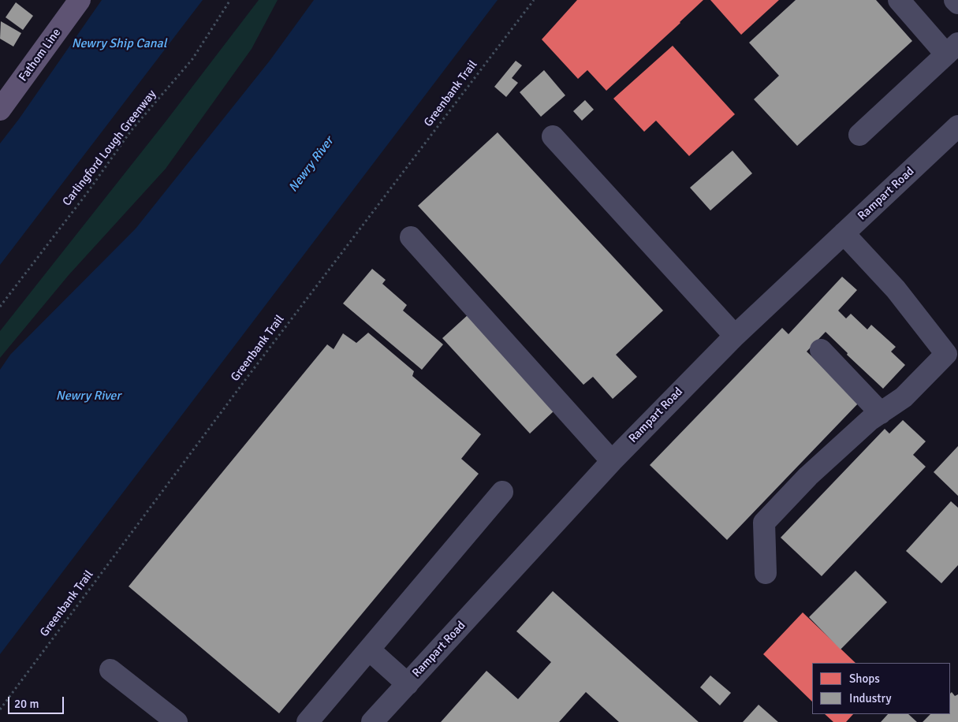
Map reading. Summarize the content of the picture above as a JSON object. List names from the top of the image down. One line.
{"streets":{"main road":["Fathom Line"],"street":["Rampart Road"],"path":["Greenbank Trail","Carlingford Lough Greenway"]},"water":["Newry Ship Canal","Newry River"],"legend":["Shops","Industry"],"scale_bar":"20 m"}
